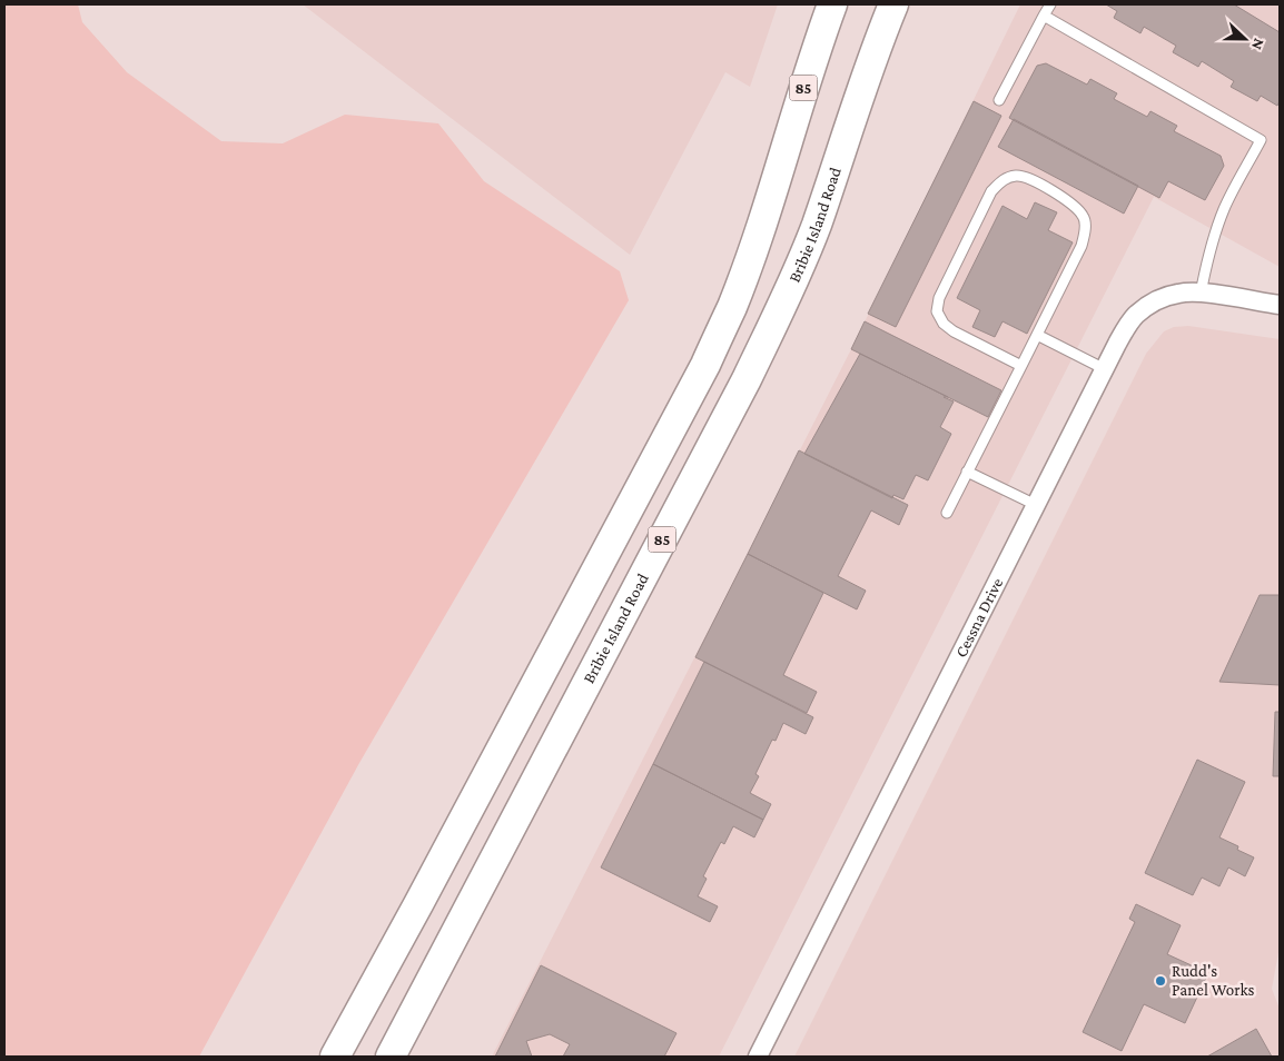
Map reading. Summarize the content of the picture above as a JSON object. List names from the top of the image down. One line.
{"streets":{"main road":["85","Bribie Island Road"],"street":["Cessna Drive"]},"places":["Rudd's Panel Works"],"north":"right"}
